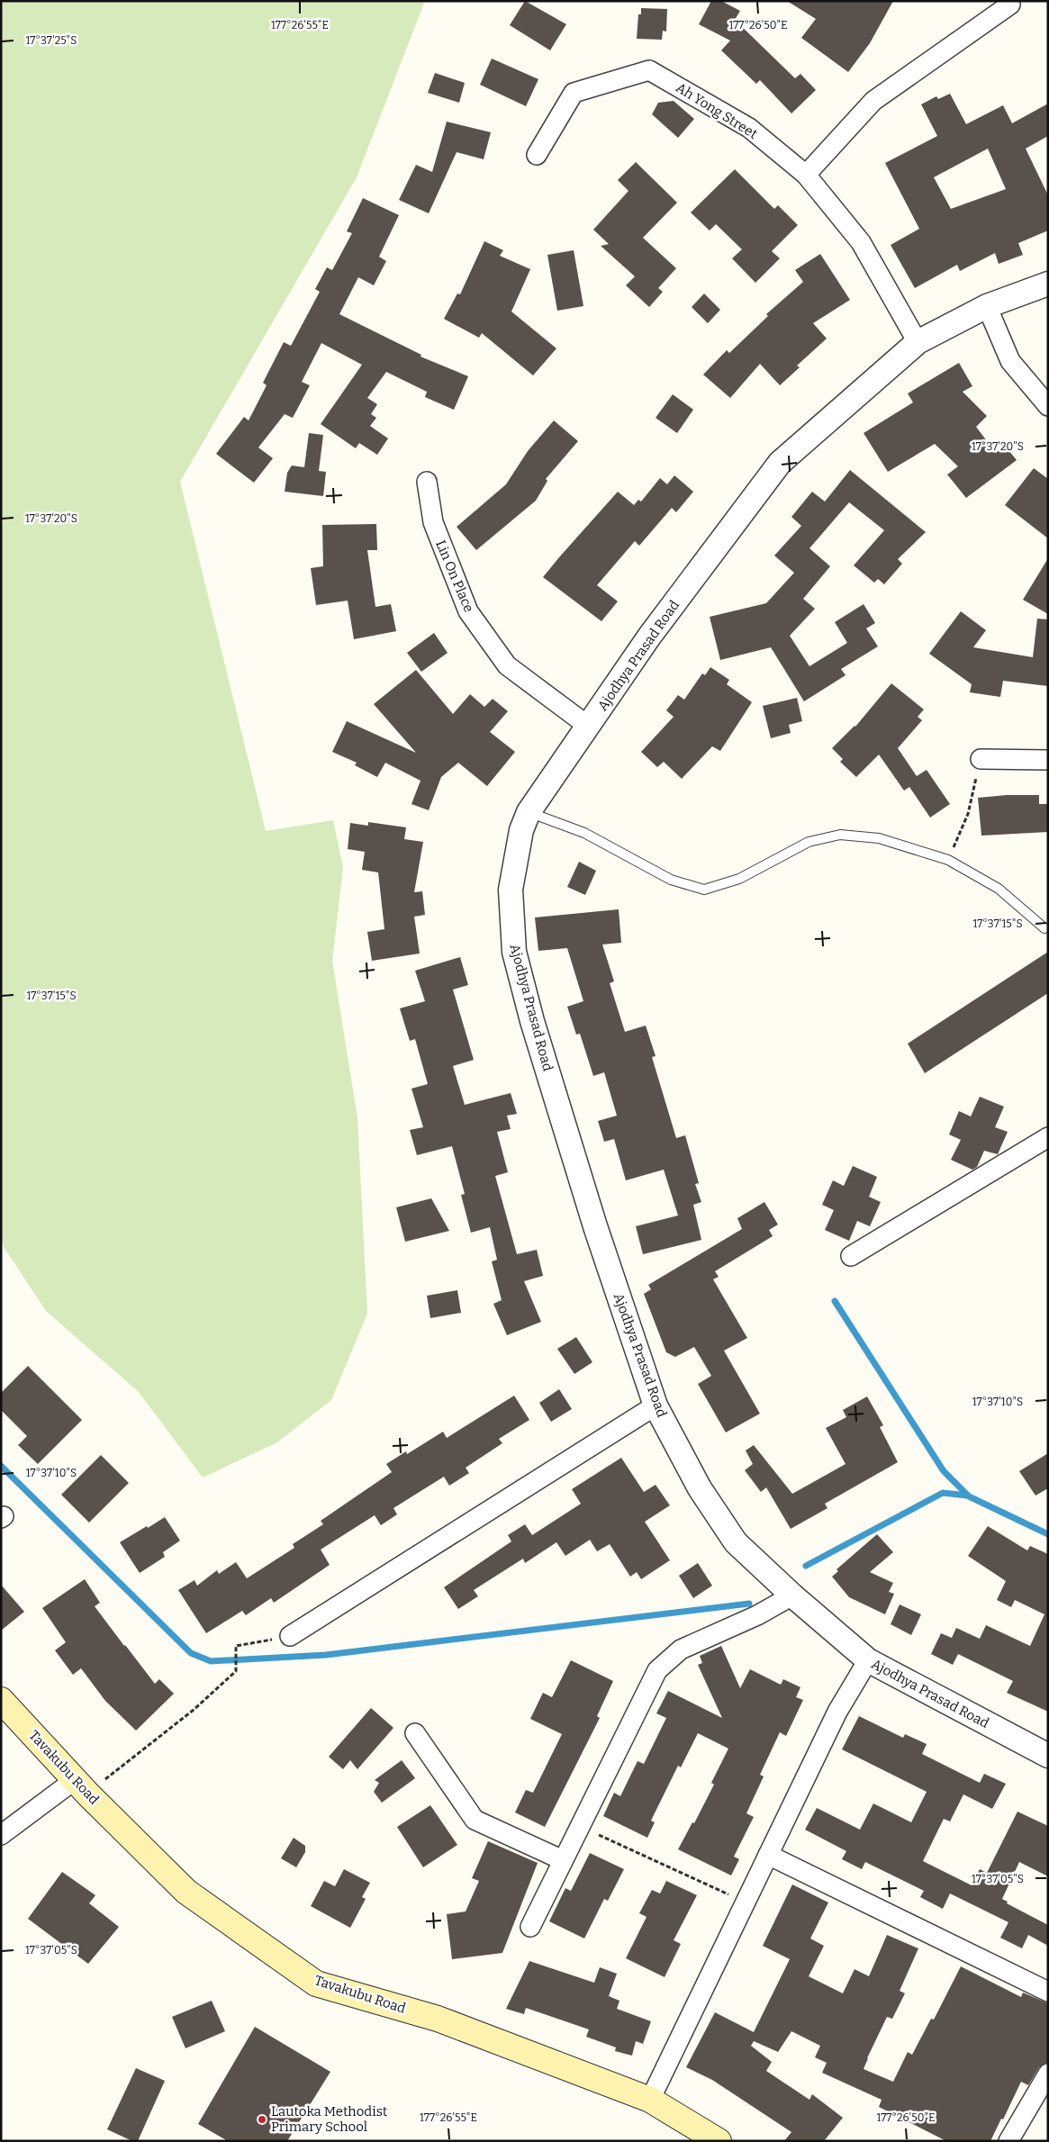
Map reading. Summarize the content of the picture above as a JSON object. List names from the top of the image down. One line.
{"streets":{"main road":["Tavakubu Road"],"street":["Ah Yong Street","Lin On Place","Ajodhya Prasad Road"]},"crossings":[["Ah Yong Street","Ajodhya Prasad Road"],["Lin On Place","Ajodhya Prasad Road"]],"places":["Lautoka Methodist Primary School"],"coordinates":["177°26'55\"E","177°26'50\"E","17°37'25\"S","17°37'20\"S","17°37'15\"S","17°37'10\"S","17°37'05\"S"]}
